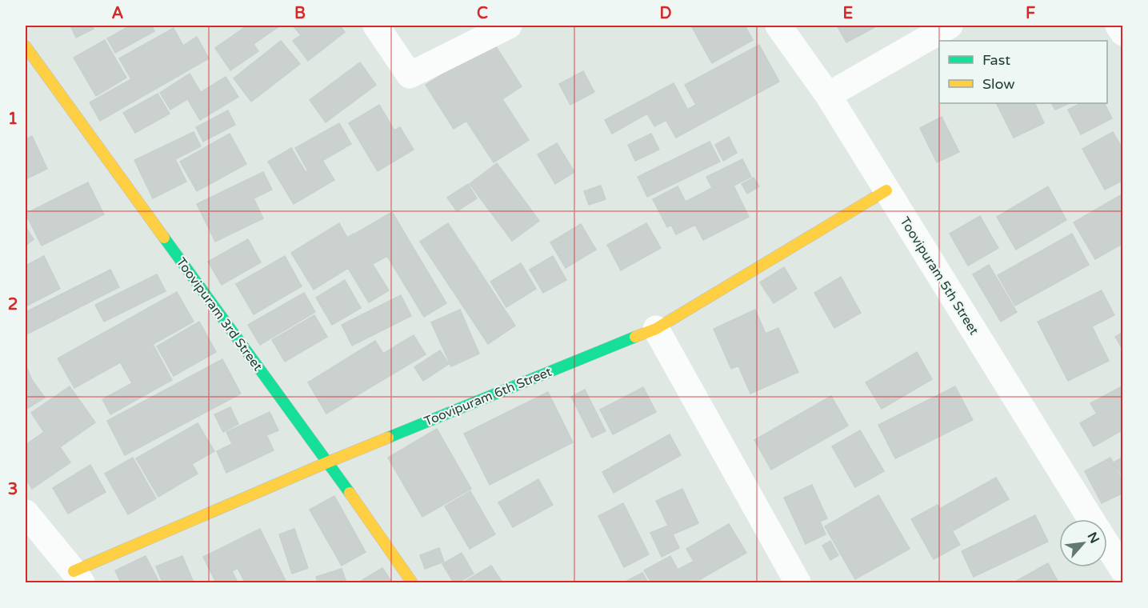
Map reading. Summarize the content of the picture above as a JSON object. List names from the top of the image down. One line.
{"streets":{"street":["Toovipuram 5th Street","Toovipuram 3rd Street","Toovipuram 6th Street"]},"crossings":[["Toovipuram 5th Street","Toovipuram 6th Street"],["Toovipuram 3rd Street","Toovipuram 6th Street"]],"legend":["Fast","Slow"],"north":"top right","grid":{"columns":["A","B","C","D","E","F"],"rows":["1","2","3"]}}
